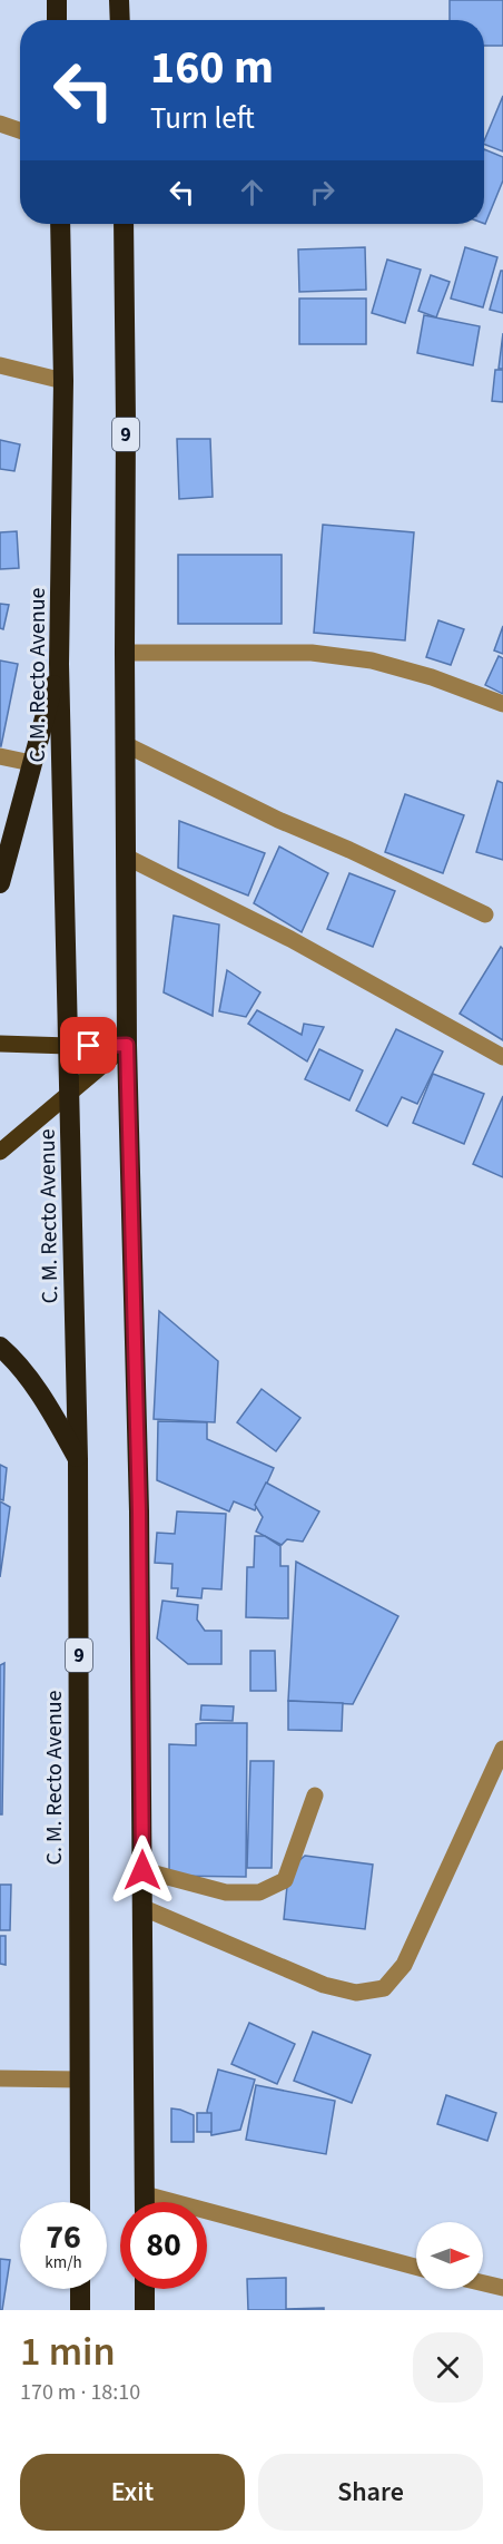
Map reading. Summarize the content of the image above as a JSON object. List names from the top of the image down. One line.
{"streets":{"highway":["9","C. M. Recto Avenue"]},"north":"right","page":{"turn":["160 m","Turn left"],"speed":"76 km/h","limit":"80","heading":["1 min","170 m · 18:10"],"buttons":["Exit","Share"]}}
